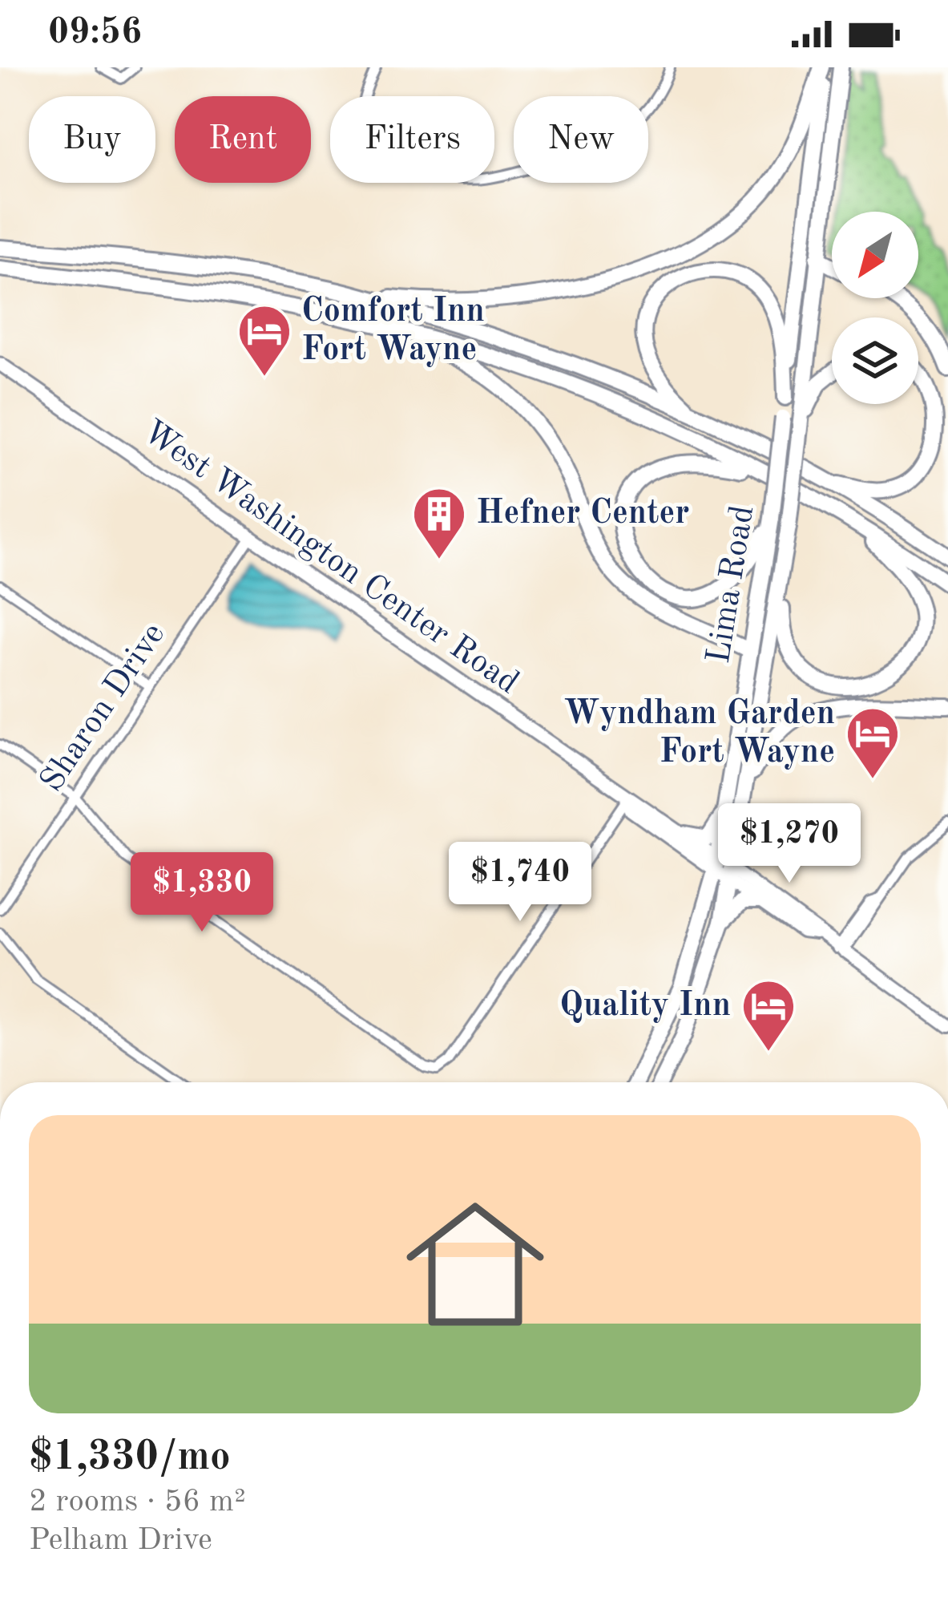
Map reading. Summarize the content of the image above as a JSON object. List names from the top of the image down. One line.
{"streets":{"highway":["Lima Road"],"main road":["West Washington Center Road"],"street":["Sharon Drive"]},"crossings":[["West Washington Center Road","Lima Road"],["West Washington Center Road","Sharon Drive"]],"places":{"hotel":["Comfort Inn Fort Wayne","Wyndham Garden Fort Wayne","Quality Inn"],"building":["Hefner Center"]},"north":"bottom left","page":{"status":"09:56","chip":["Buy","Rent","Filters","New"],"price":["$1,270","$1,740","$1,330"],"list":[{"name":"$1,330/mo","note":"2 rooms · 56 m² · Pelham Drive"}]}}
